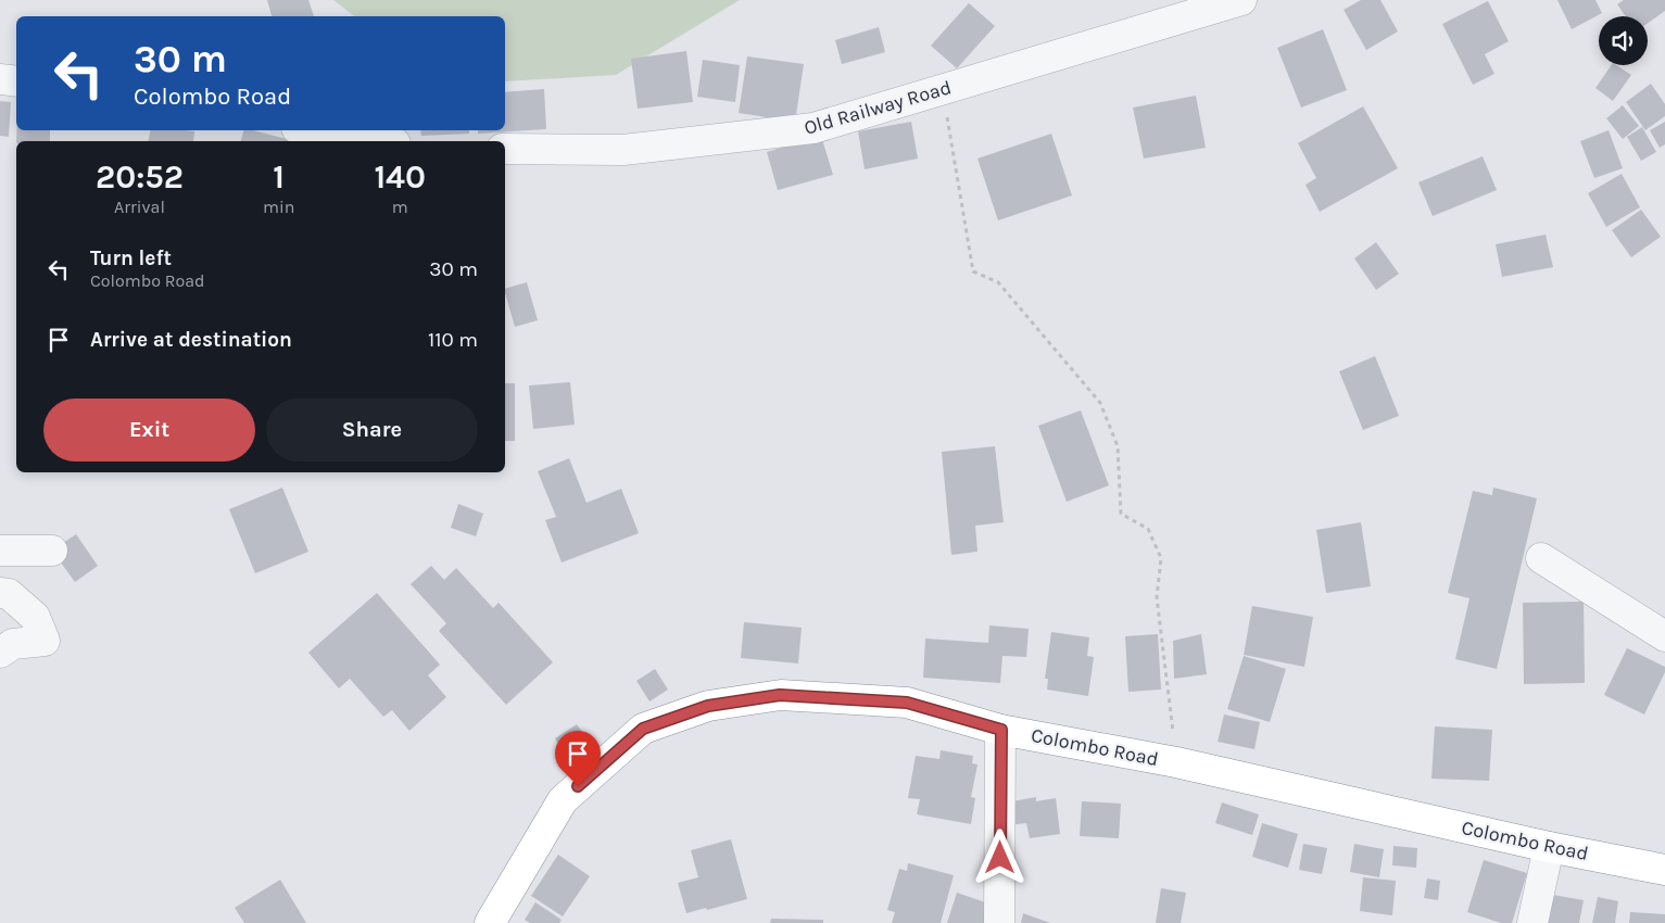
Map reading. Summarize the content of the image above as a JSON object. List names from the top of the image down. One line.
{"streets":{"highway":["Colombo Road"],"street":["Old Railway Road"]},"page":{"turn":["30 m","Colombo Road"],"eta":["20:52","Arrival","1","min","140","m"],"list":[{"name":"Turn left","note":"Colombo Road","value":"30 m"},{"name":"Arrive at destination","value":"110 m"}],"buttons":["Exit","Share"]}}
